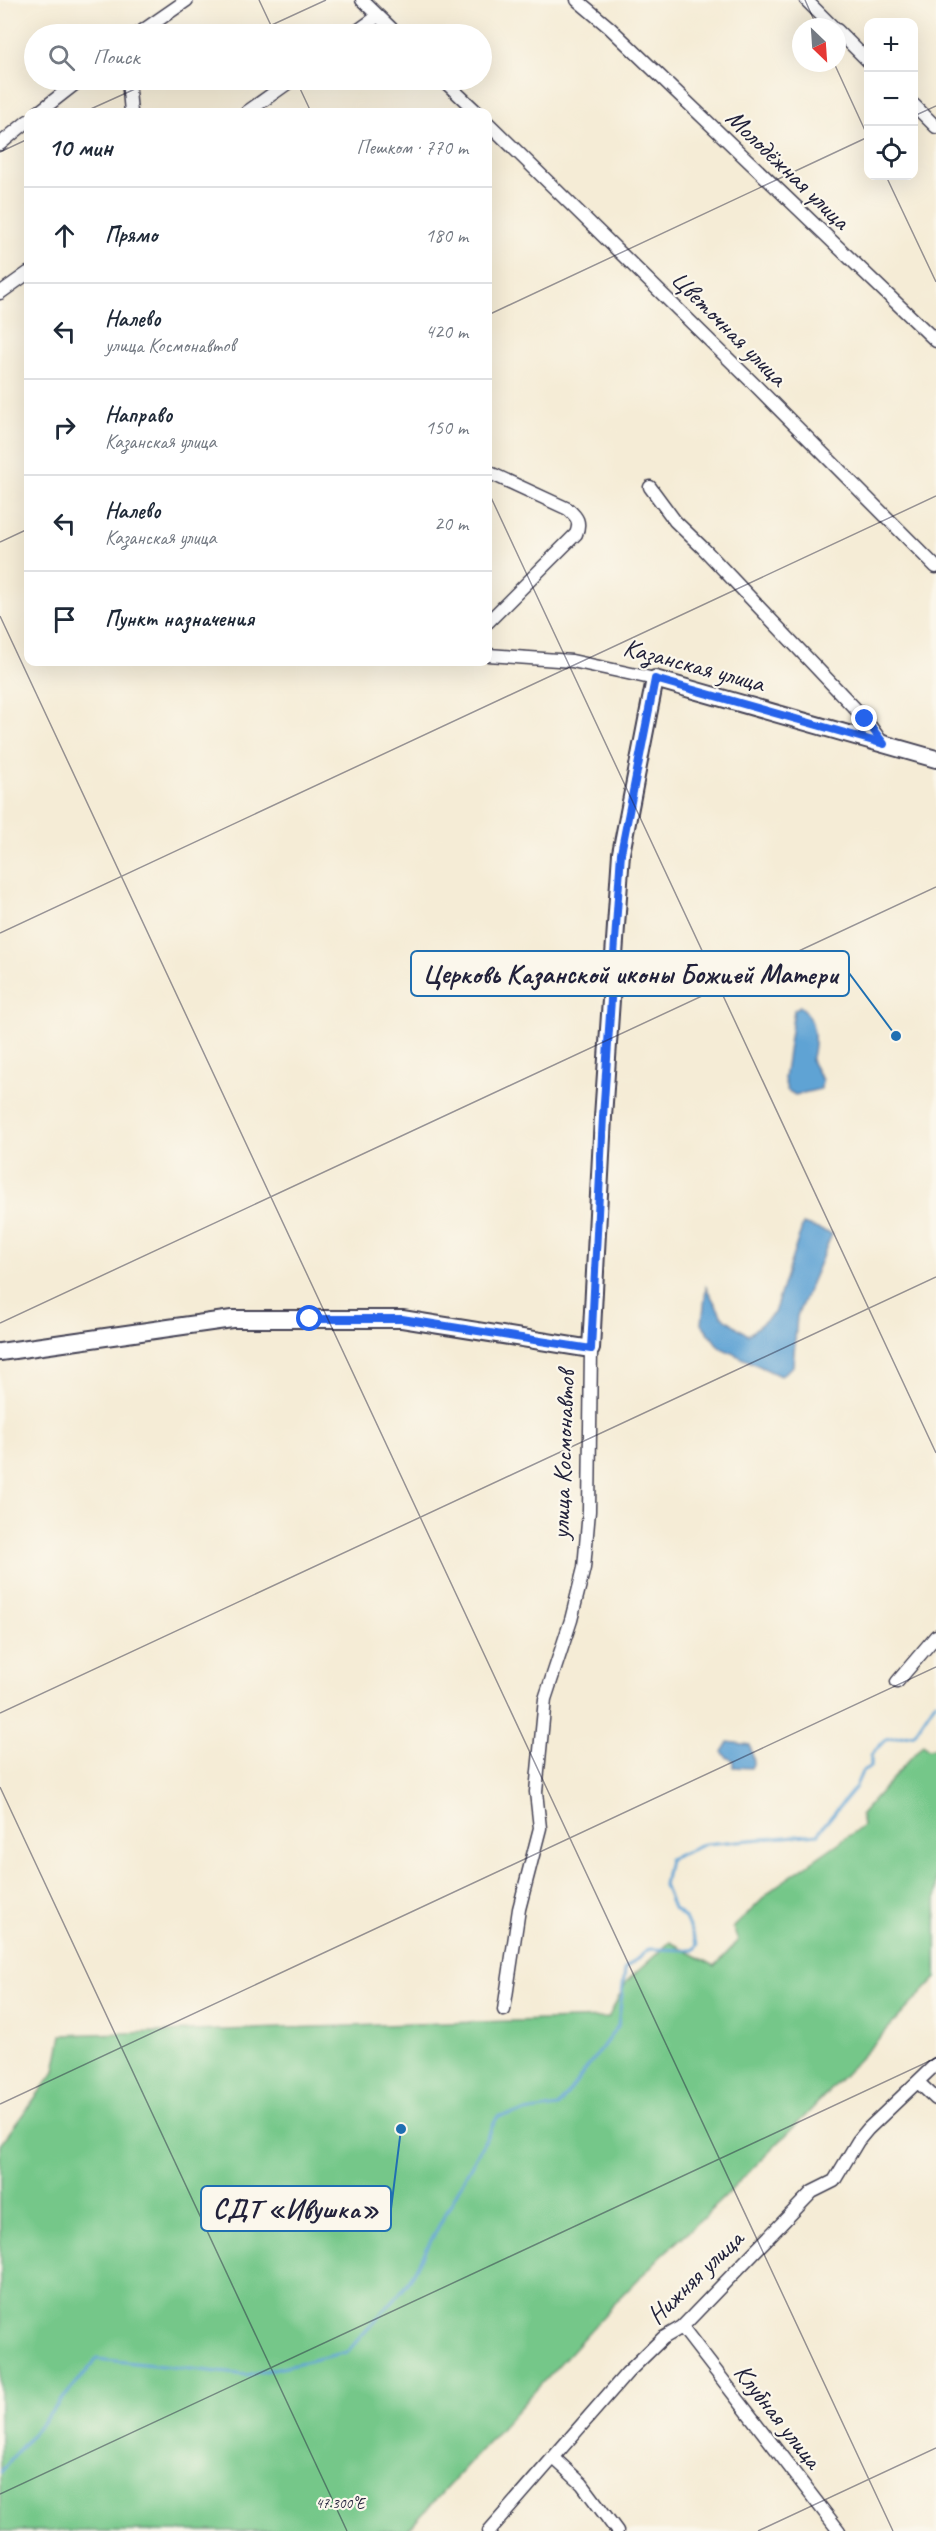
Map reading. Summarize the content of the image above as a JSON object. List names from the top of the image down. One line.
{"streets":{"street":["Молодёжная улица","Цветочная улица","Казанская улица","улица Космонавтов","Нижняя улица","Клубная улица"]},"crossings":[["Казанская улица","улица Космонавтов"],["Нижняя улица","Клубная улица"]],"places":["Церковь Казанской иконы Божией Матери","СДТ «Ивушка»"],"north":"bottom right","page":{"map_buttons":["+","−"],"search":"Поиск","heading":["10 мин","Пешком · 770 m"],"list":[["Прямо","180 m"],["Налево","улица Космонавтов","420 m"],["Направо","Казанская улица","150 m"],["Налево","Казанская улица","20 m"],"Пункт назначения"]},"coordinates":["47.300°E"]}
